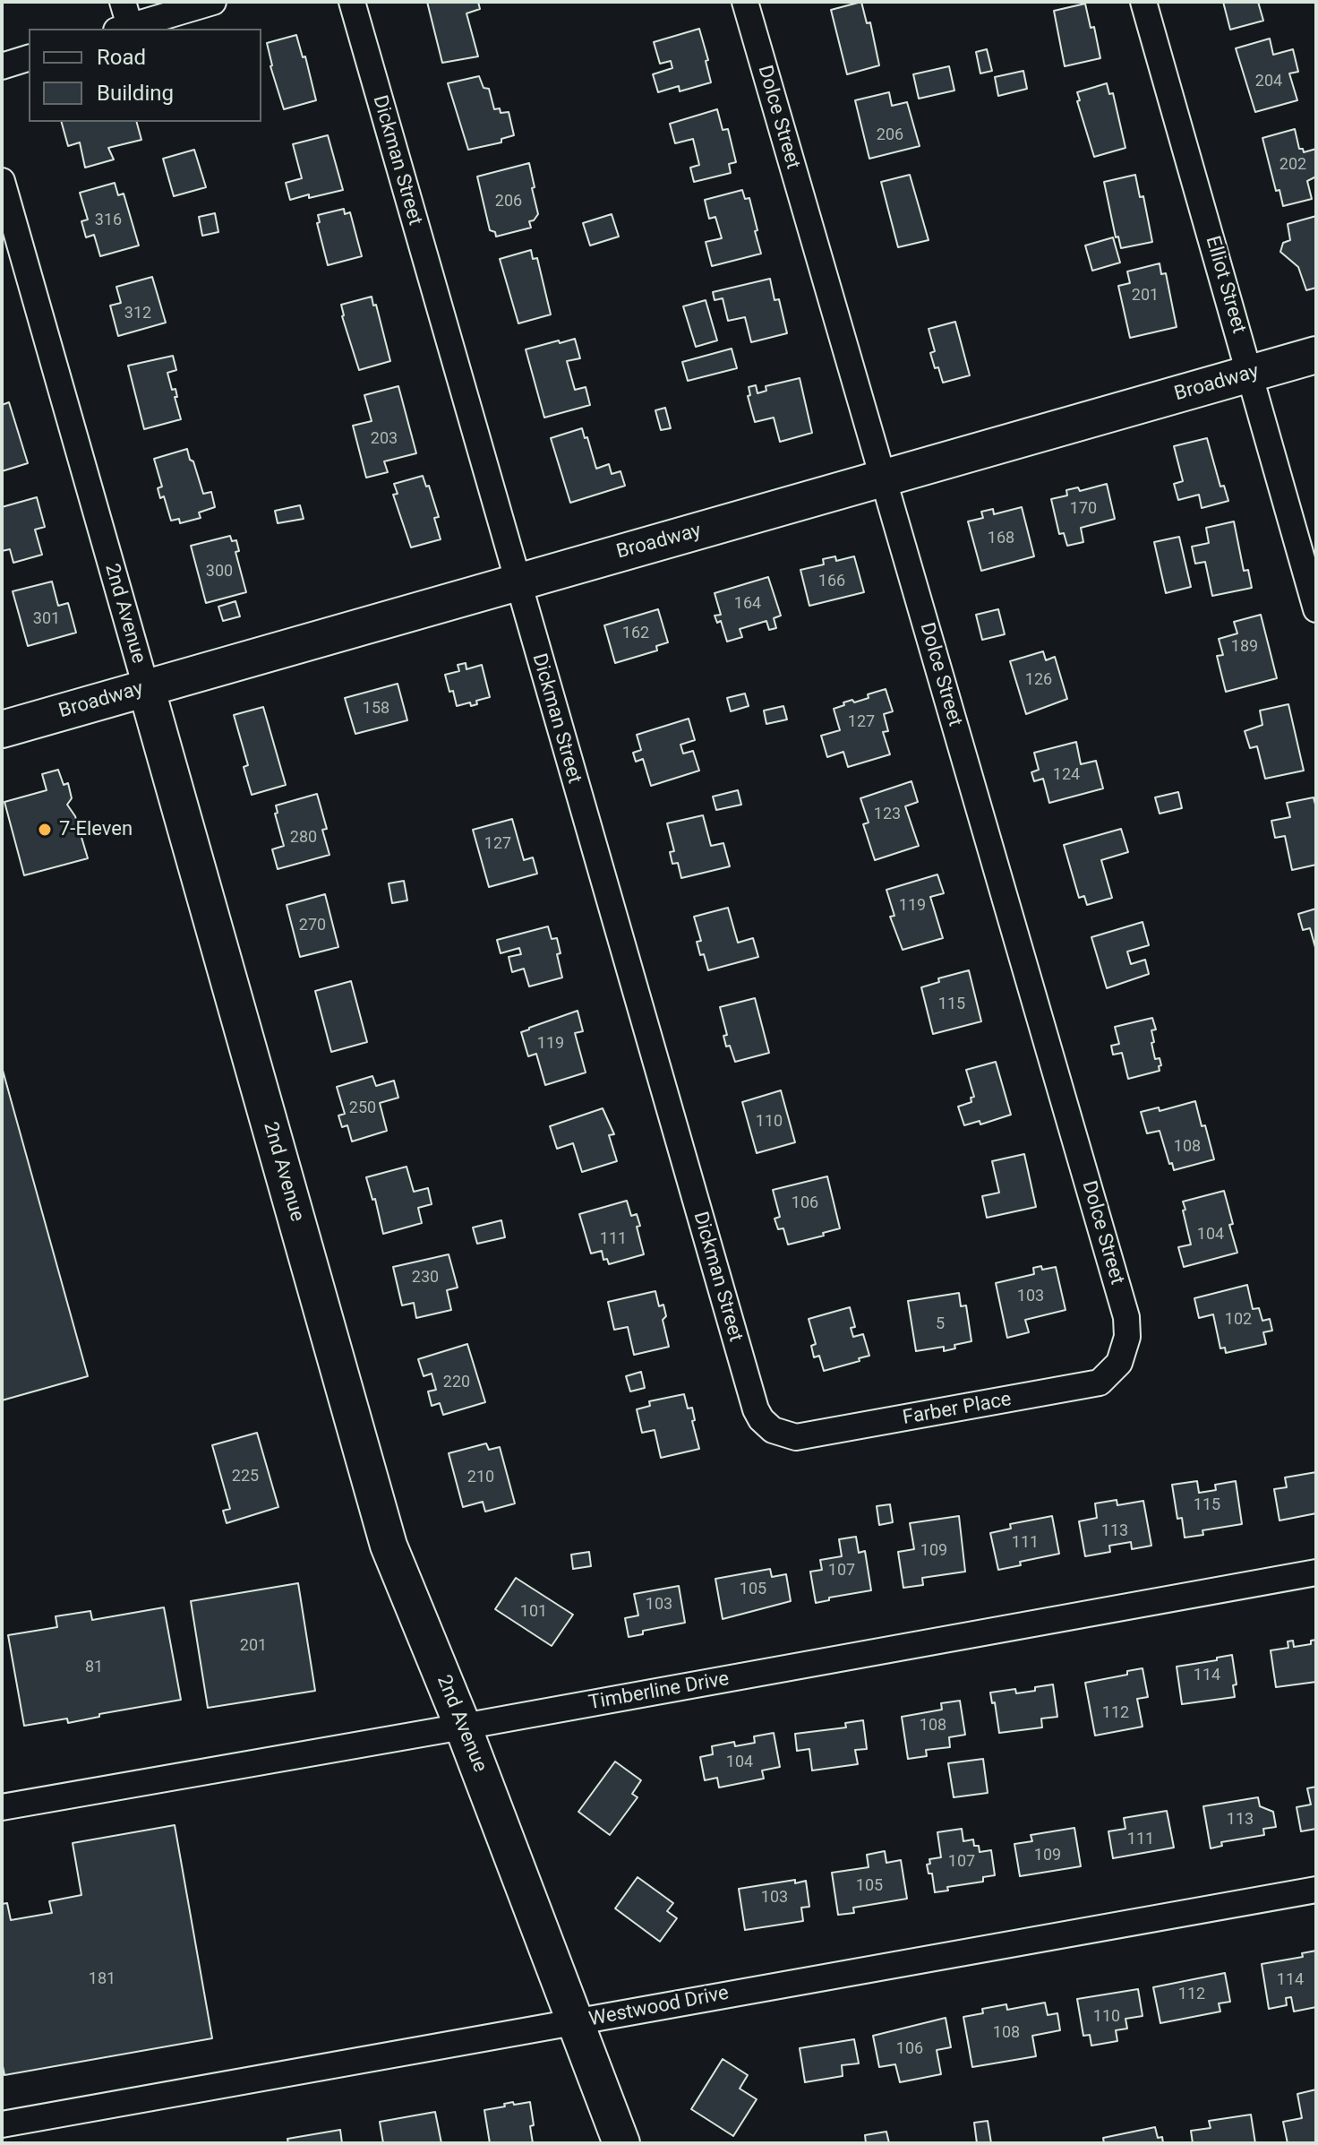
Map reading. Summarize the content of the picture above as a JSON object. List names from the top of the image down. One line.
{"streets":{"street":["Dolce Street","Dickman Street","Elliot Street","Broadway","2nd Avenue","Farber Place","Timberline Drive","Westwood Drive"]},"crossings":[["Dolce Street","Broadway"],["Dolce Street","Farber Place"],["Dickman Street","Broadway"],["Dickman Street","Farber Place"],["Elliot Street","Broadway"],["Broadway","2nd Avenue"],["2nd Avenue","Timberline Drive"],["2nd Avenue","Westwood Drive"]],"places":["7-Eleven"],"house_numbers":["204","206","202","206","316","201","312","203","170","168","300","166","164","301","162","189","126","158","127","124","123","280","127","119","270","115","119","250","110","108","106","104","111","230","103","102","5","220","225","210","115","113","111","109","107","105","103","101","201","81","114","112","108","104","113","111","109","107","105","103","181","114","112","110","108","106"],"legend":["Road","Building"]}
